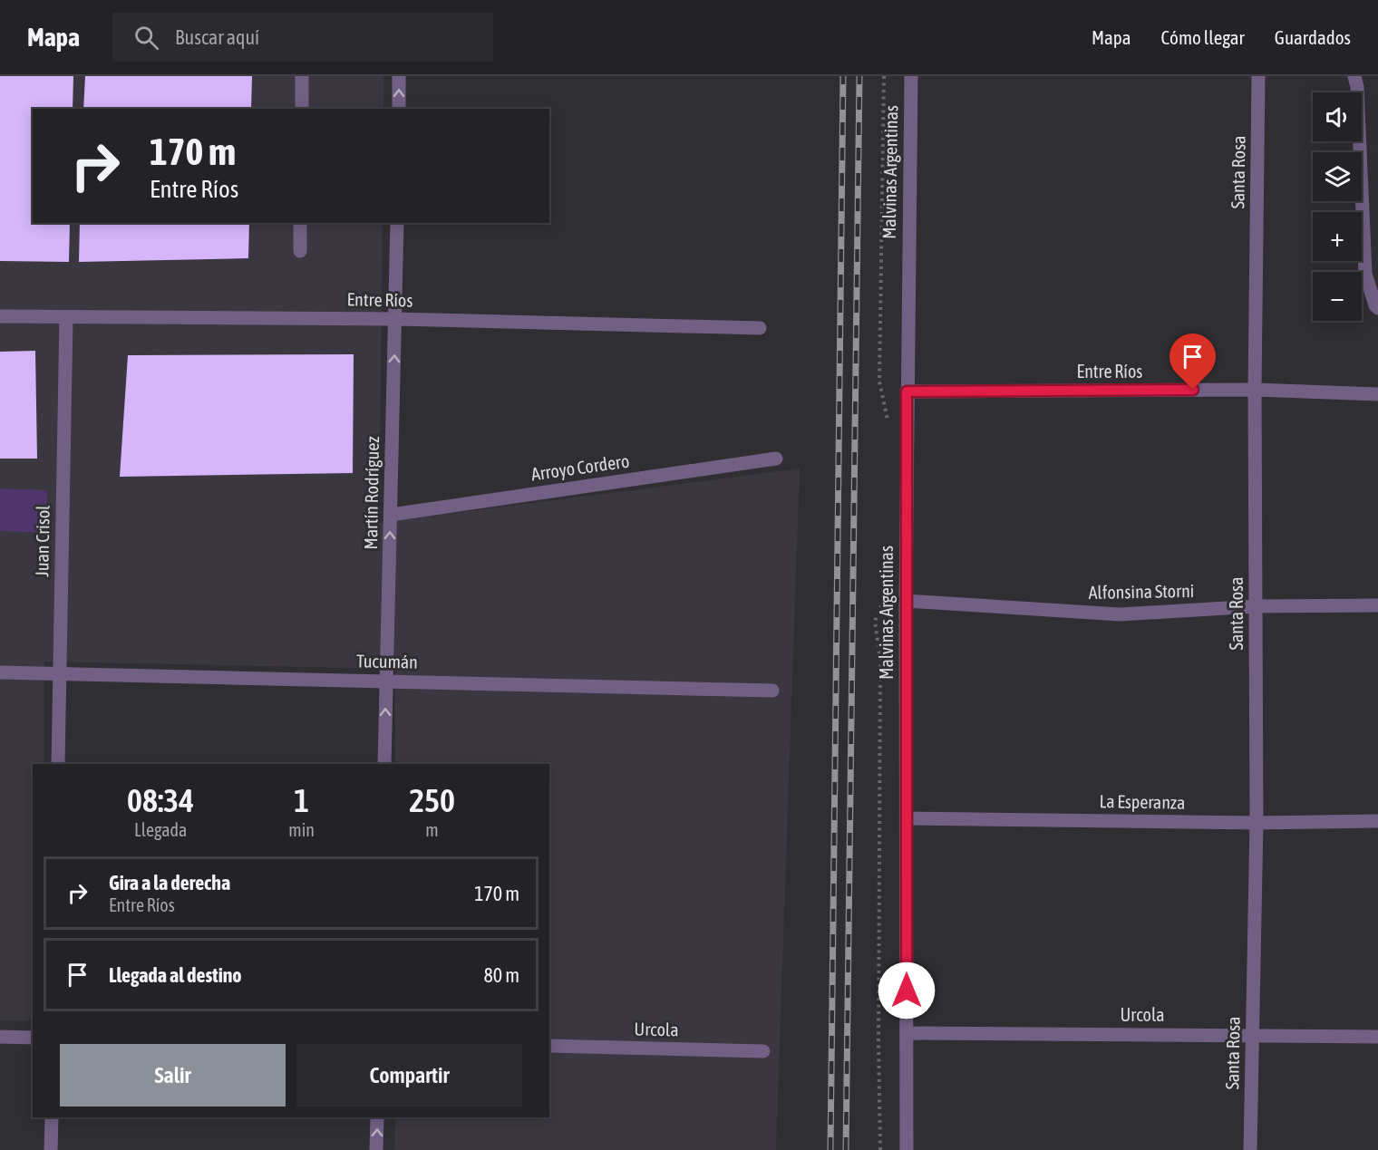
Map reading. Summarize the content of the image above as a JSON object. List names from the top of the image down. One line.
{"streets":{"street":["Malvinas Argentinas","Santa Rosa","Entre Ríos","Arroyo Cordero","Martín Rodríguez","Juan Crisol","Alfonsina Storni","Tucumán","La Esperanza","Urcola"]},"crossings":[["Malvinas Argentinas","Entre Ríos"],["Malvinas Argentinas","Alfonsina Storni"],["Malvinas Argentinas","La Esperanza"],["Malvinas Argentinas","Urcola"],["Santa Rosa","Entre Ríos"],["Santa Rosa","Alfonsina Storni"],["Santa Rosa","La Esperanza"],["Santa Rosa","Urcola"],["Entre Ríos","Martín Rodríguez"],["Entre Ríos","Juan Crisol"],["Arroyo Cordero","Martín Rodríguez"],["Martín Rodríguez","Tucumán"],["Juan Crisol","Tucumán"]],"one_way":["Martín Rodríguez"],"page":{"header":"Mapa","search":"Buscar aquí","nav":["Mapa","Cómo llegar","Guardados"],"map_buttons":["+","−"],"turn":["170 m","Entre Ríos"],"eta":["08:34","Llegada","1","min","250","m"],"list":[{"name":"Gira a la derecha","note":"Entre Ríos","value":"170 m"},{"name":"Llegada al destino","value":"80 m"}],"buttons":["Salir","Compartir"]}}
